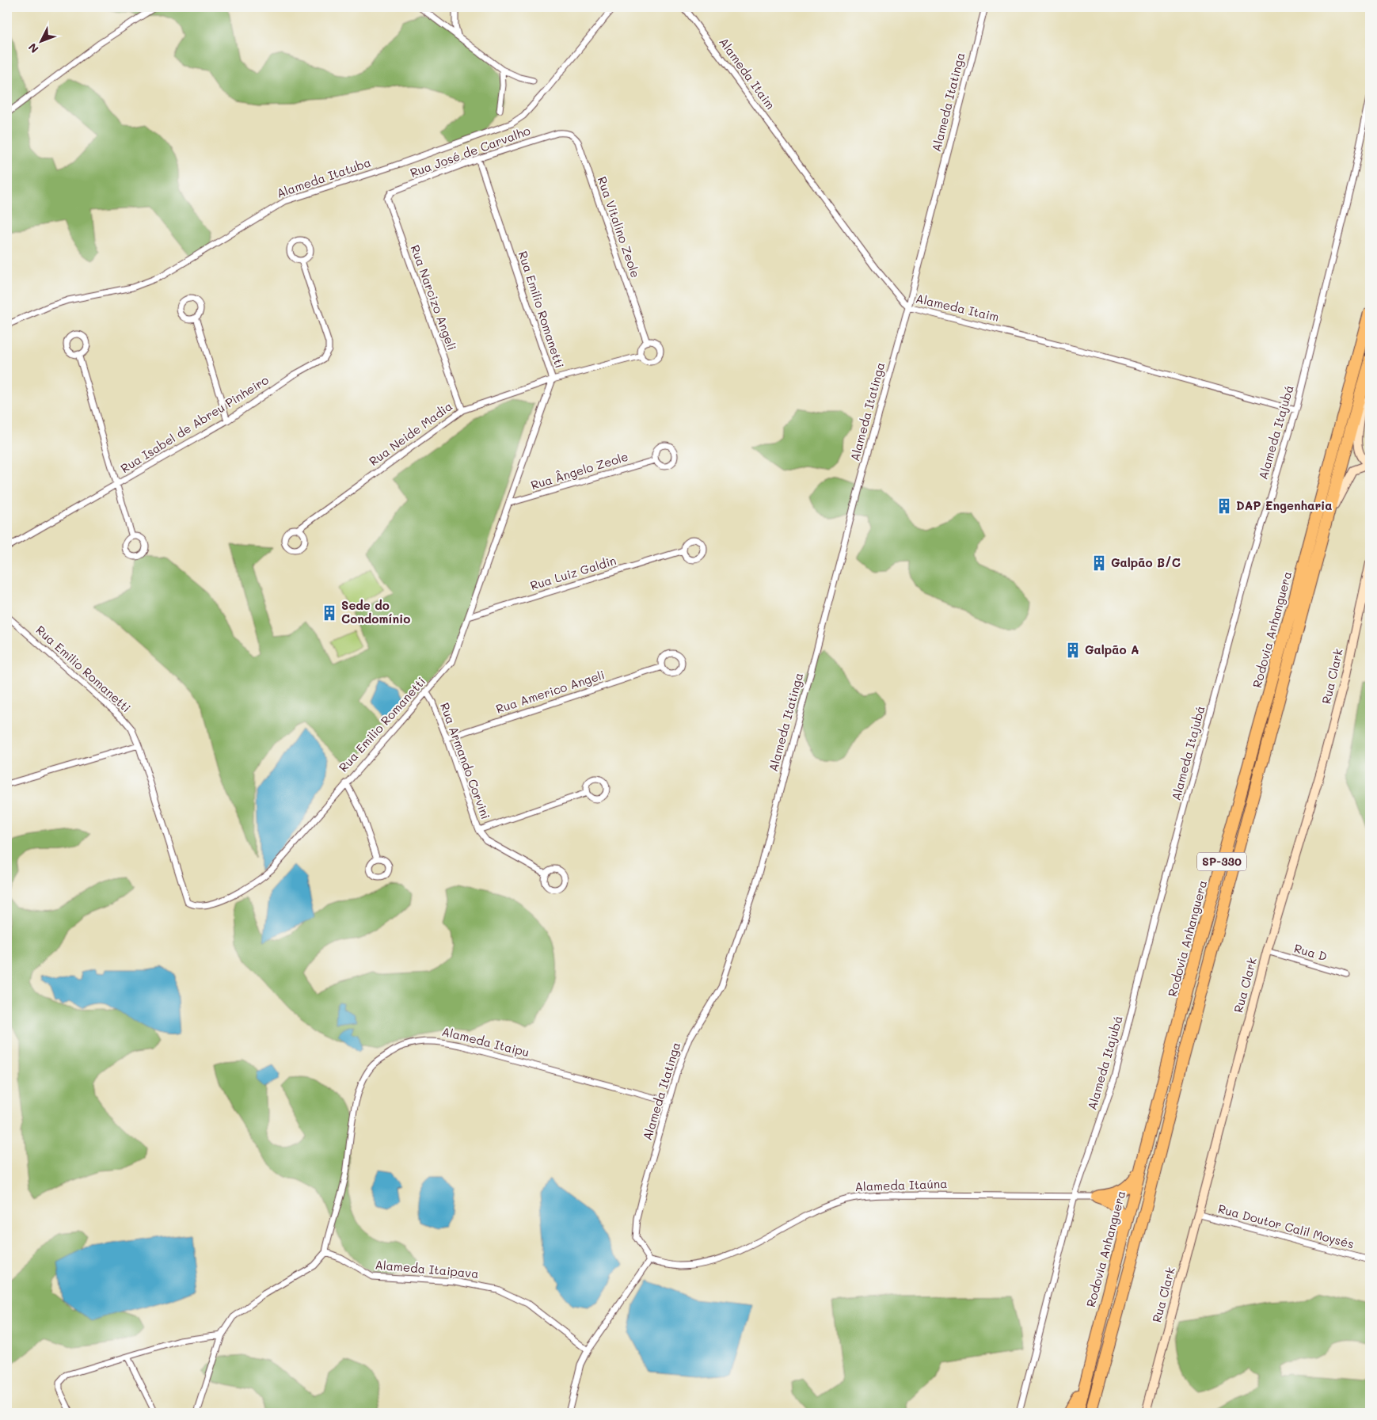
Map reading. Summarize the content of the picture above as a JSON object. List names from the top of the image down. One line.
{"streets":{"highway":["Rodovia Anhanguera","SP-330"],"street":["Alameda Itaim","Alameda Itatinga","Rua José de Carvalho","Alameda Itatuba","Rua Vitalino Zeole","Rua Narcizo Angeli","Rua Emilio Romanetti","Rua Isabel de Abreu Pinheiro","Alameda Itajubá","Rua Neide Madia","Rua Ângelo Zeole","Rua Luiz Galdin","Rua Clark","Rua Americo Angeli","Rua Armando Corvini","Rua D","Alameda Itaipu","Alameda Itaúna","Rua Doutor Calil Moysés","Alameda Itaipava"]},"crossings":[["Alameda Itaim","Alameda Itatinga"],["Alameda Itaim","Alameda Itajubá"],["Alameda Itatinga","Alameda Itaipu"],["Alameda Itatinga","Alameda Itaúna"],["Rua José de Carvalho","Rua Vitalino Zeole"],["Rua José de Carvalho","Rua Narcizo Angeli"],["Rua José de Carvalho","Rua Emilio Romanetti"],["Rua Vitalino Zeole","Rua Neide Madia"],["Rua Narcizo Angeli","Rua Neide Madia"],["Rua Emilio Romanetti","Rua Neide Madia"],["Rua Emilio Romanetti","Rua Ângelo Zeole"],["Rua Emilio Romanetti","Rua Luiz Galdin"],["Rua Emilio Romanetti","Rua Armando Corvini"],["Alameda Itajubá","Alameda Itaúna"],["Rua Clark","Rua D"],["Rua Clark","Rua Doutor Calil Moysés"],["Rua Americo Angeli","Rua Armando Corvini"],["Alameda Itaipu","Alameda Itaipava"]],"places":{"building":["DAP Engenharia","Galpão B/C","Sede do Condomínio","Galpão A"]},"north":"bottom left"}
